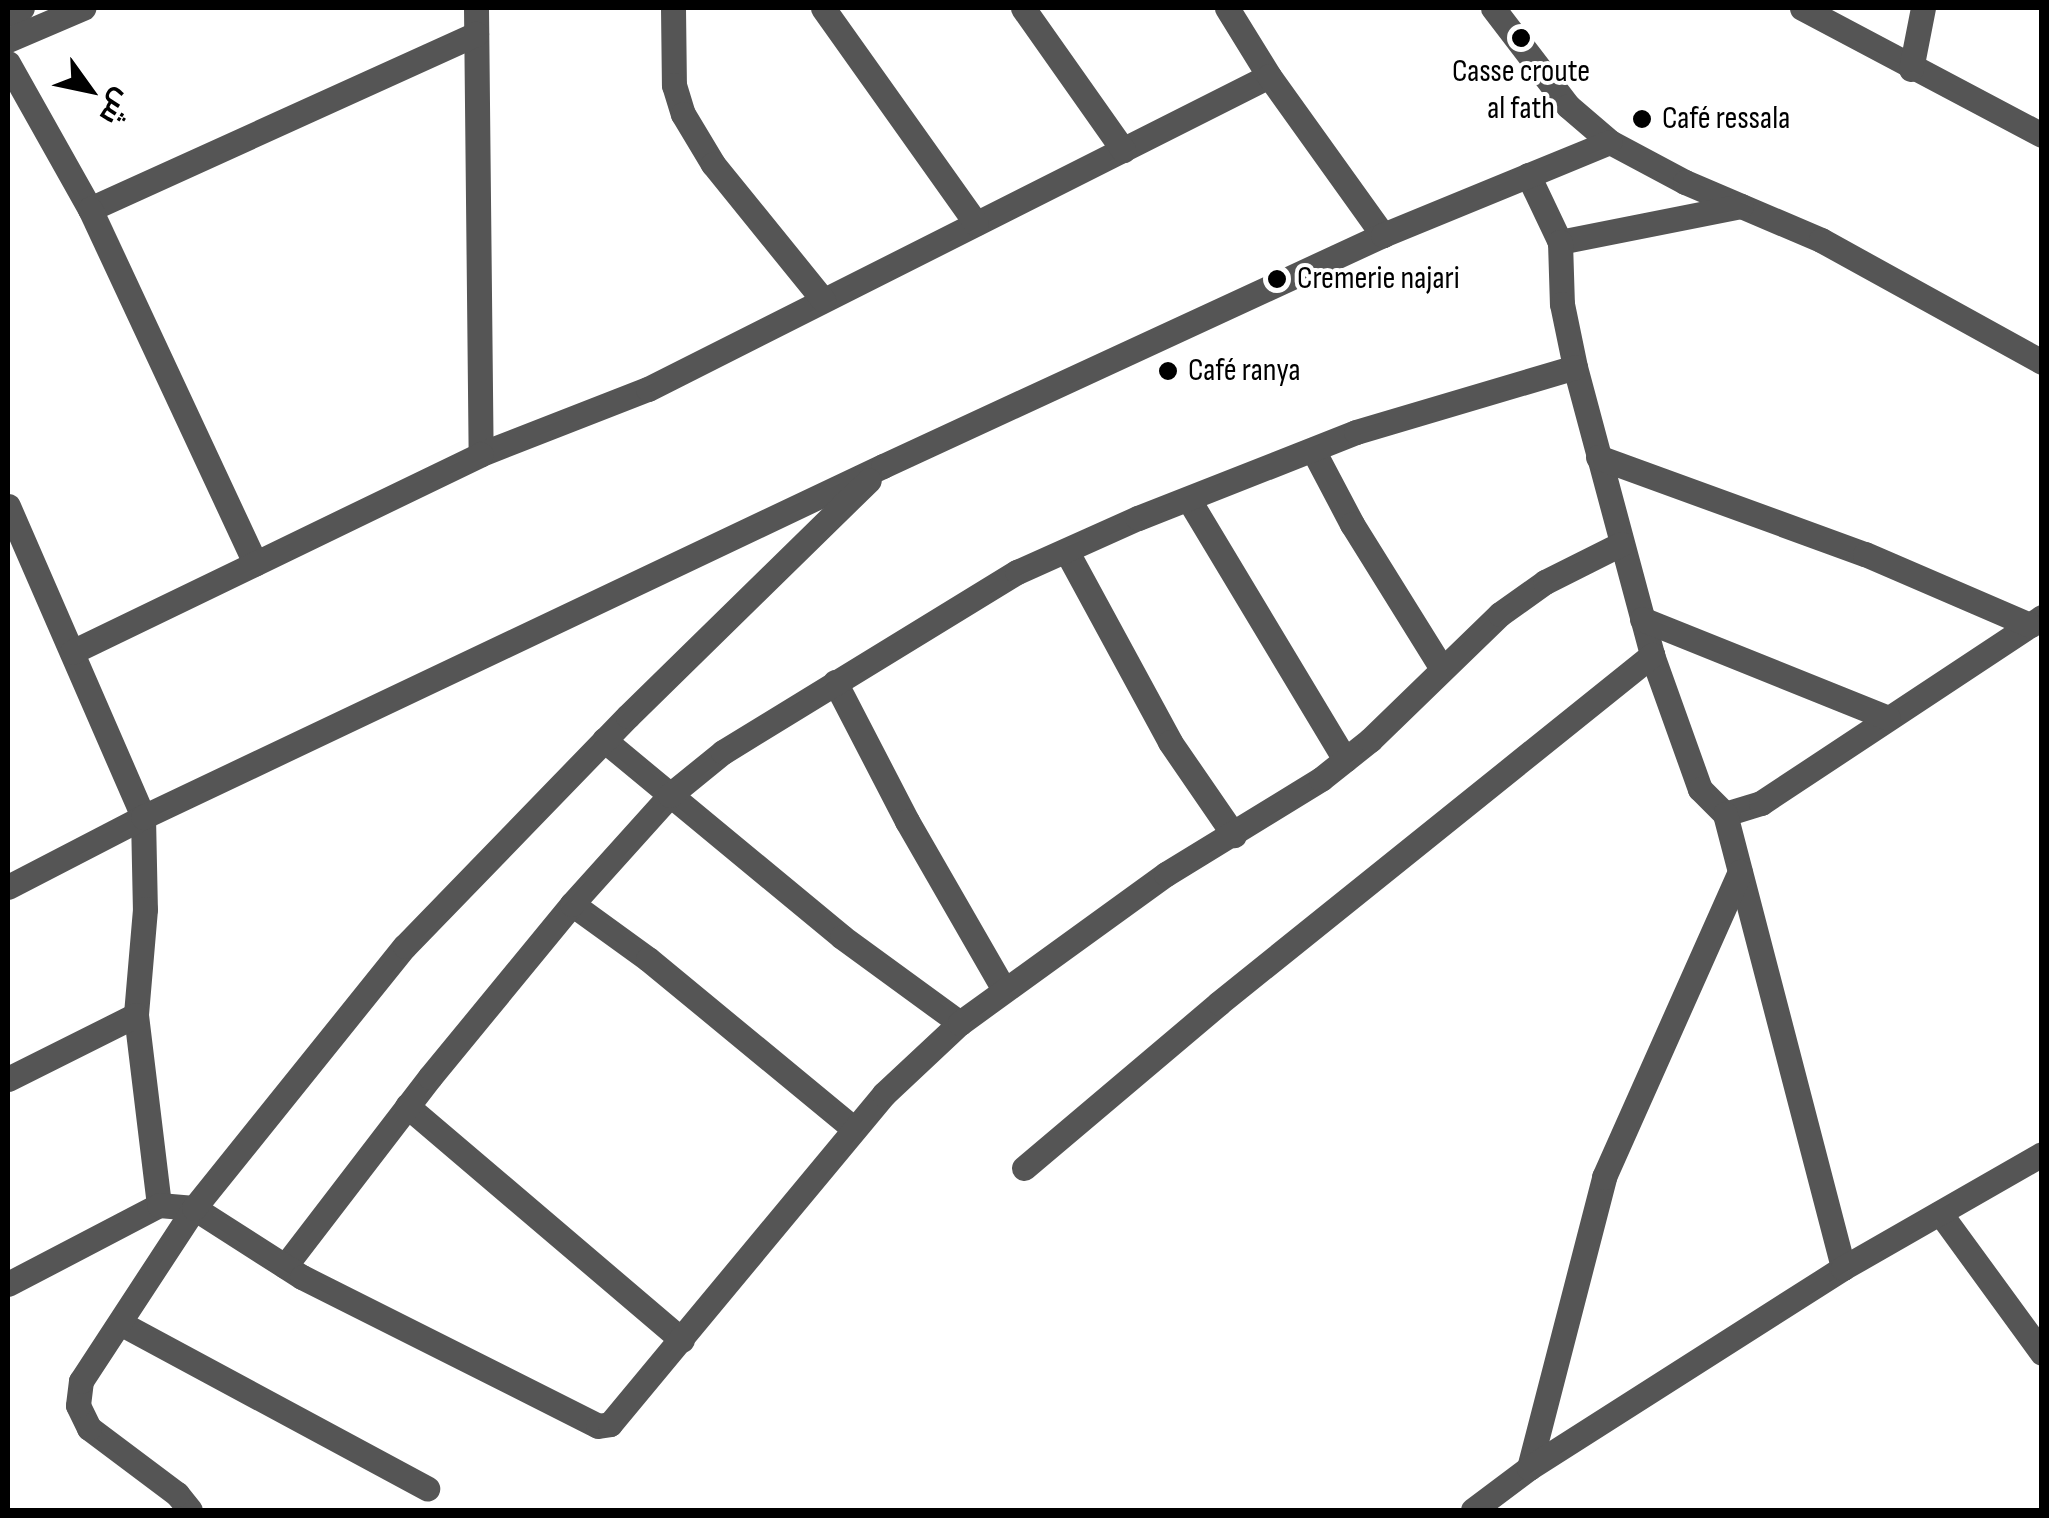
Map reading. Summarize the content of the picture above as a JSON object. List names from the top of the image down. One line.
{"places":["Casse croute al fath","Café ressala","Cremerie najari","Café ranya"],"north":"bottom right"}
